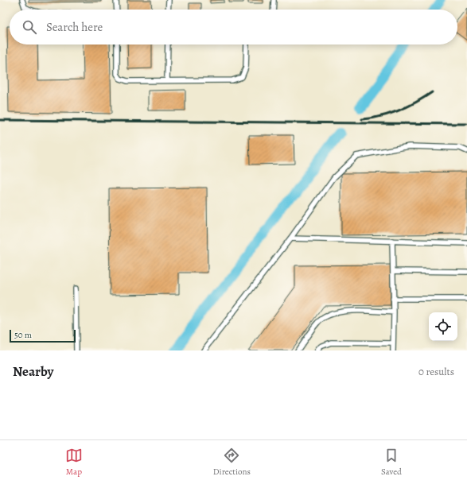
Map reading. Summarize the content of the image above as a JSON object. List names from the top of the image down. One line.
{"scale_bar":"50 m","page":{"search":"Search here","scale":"50 m","heading":["Nearby","0 results"],"nav":["Map","Directions","Saved"]}}
